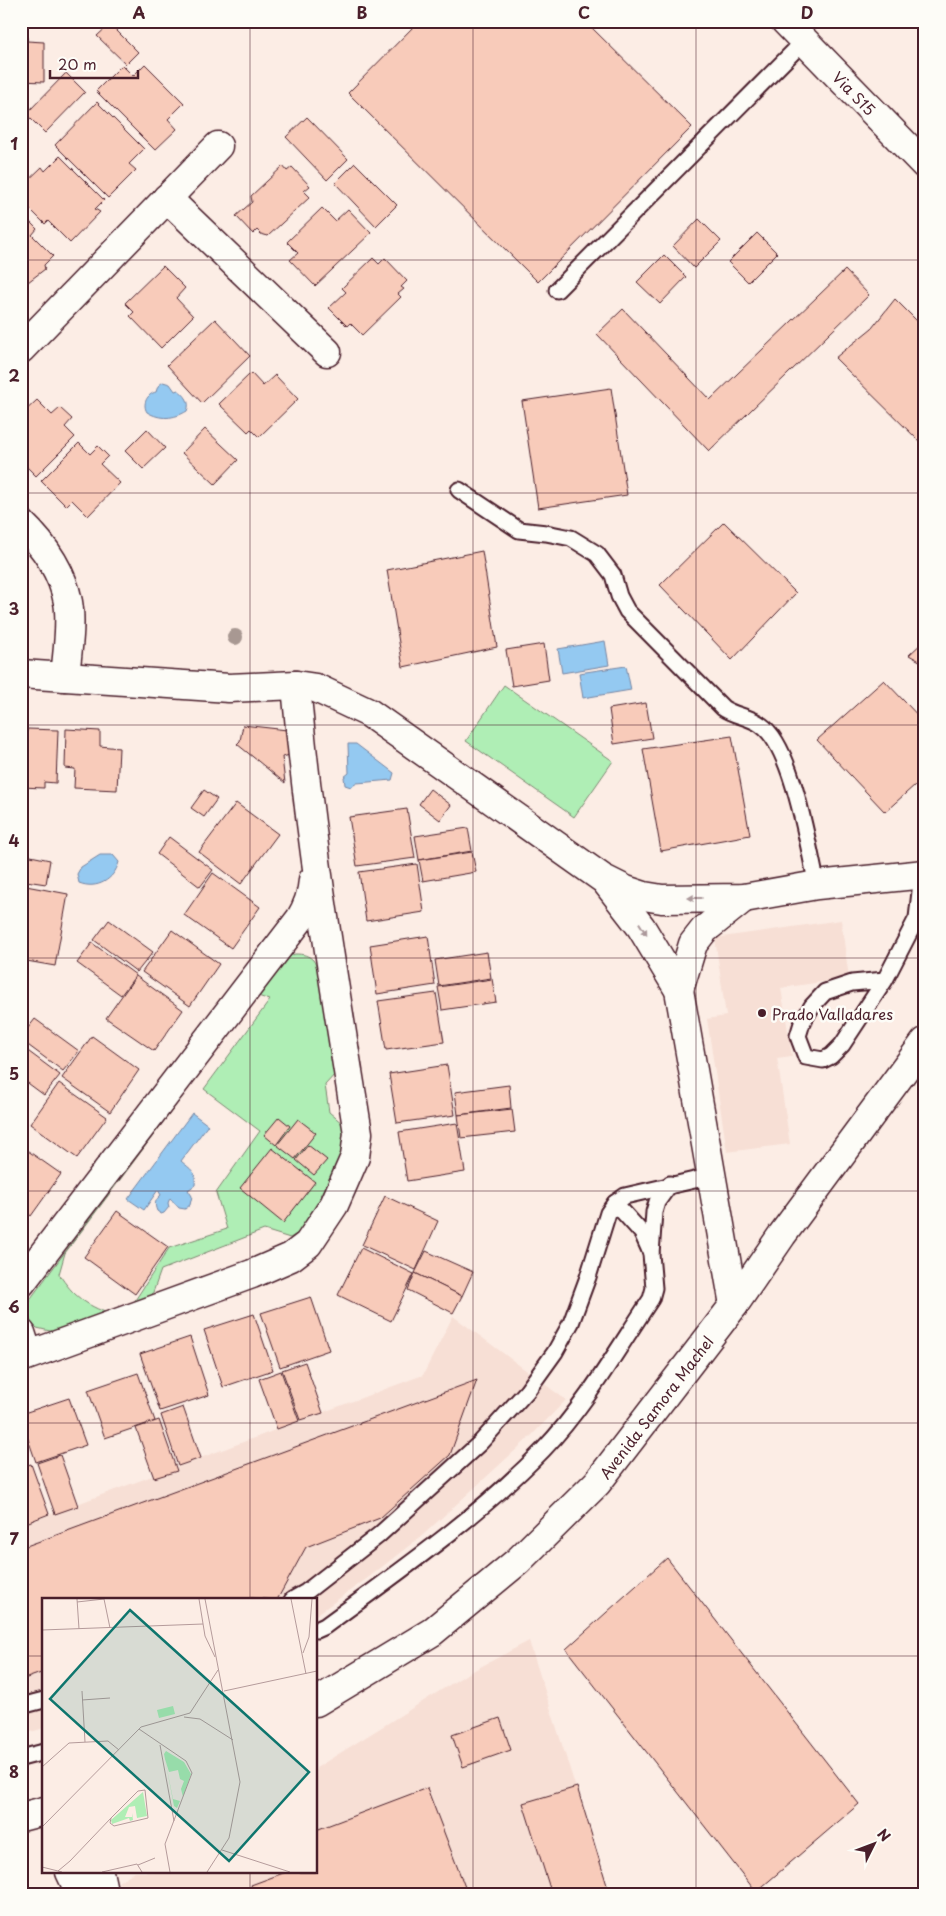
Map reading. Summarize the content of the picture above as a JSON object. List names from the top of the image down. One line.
{"streets":{"street":["Via S15","Avenida Samora Machel"]},"places":["Prado Valladares"],"scale_bar":"20 m","north":"top right","grid":{"columns":["A","B","C","D"],"rows":["1","2","3","4","5","6","7","8"]}}
